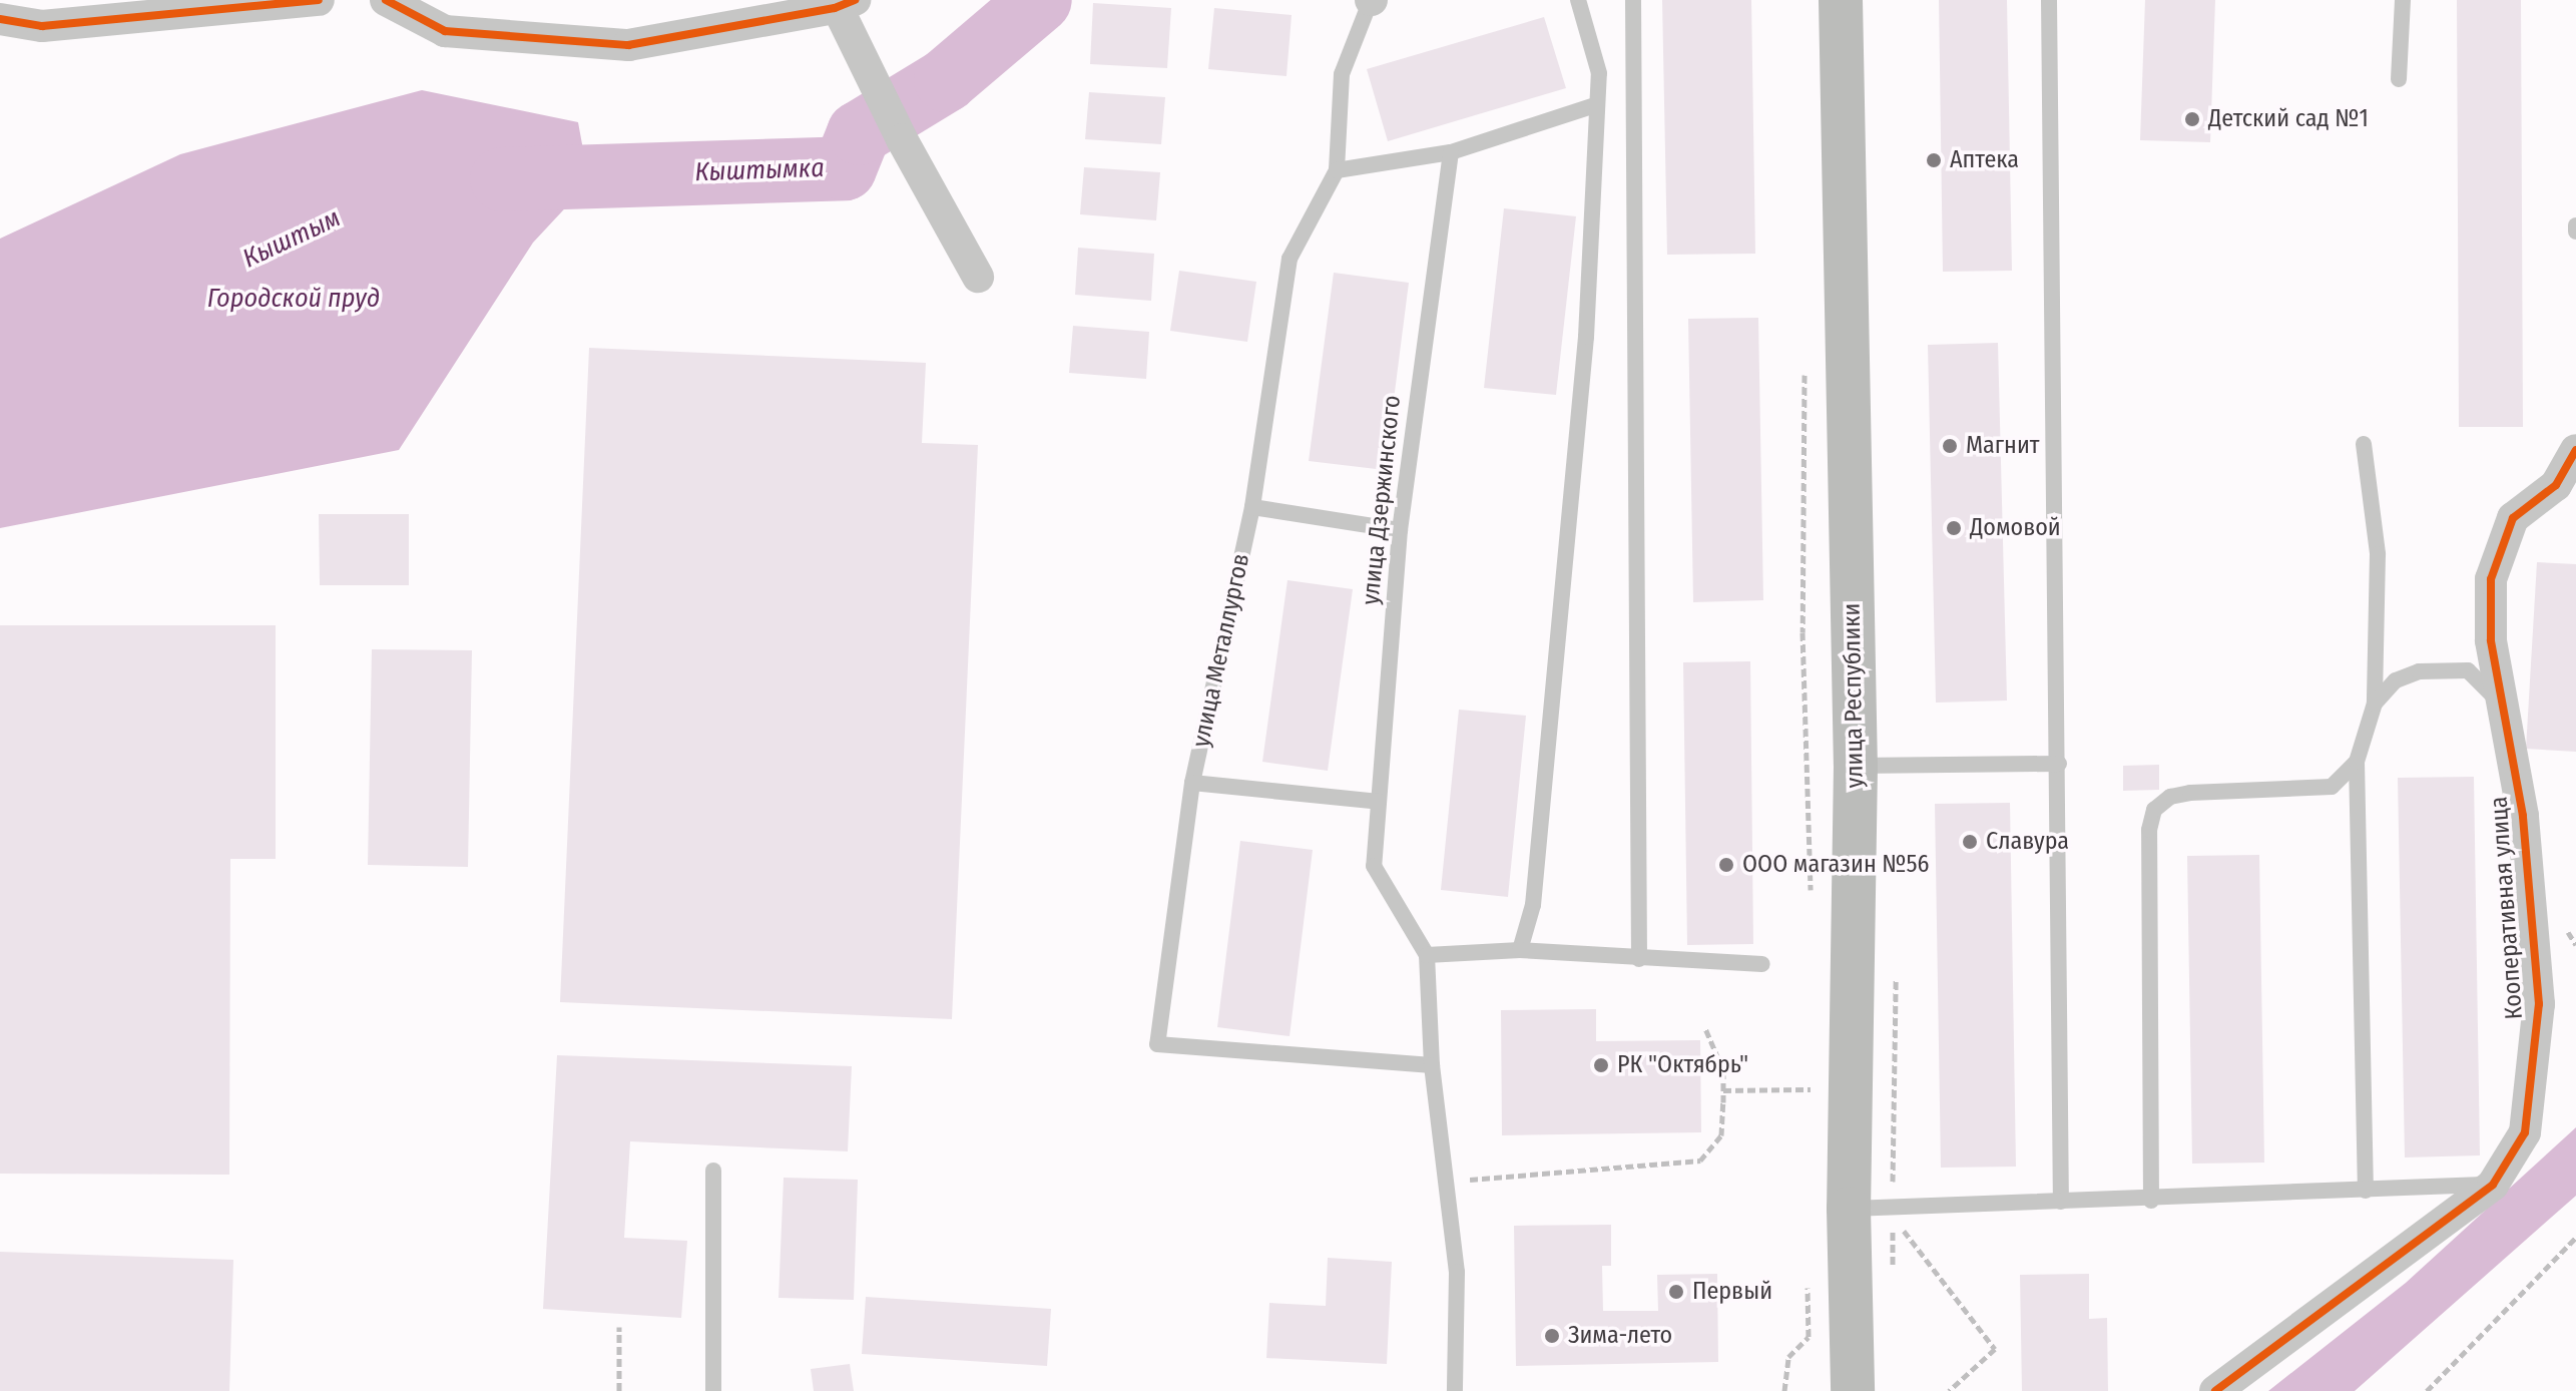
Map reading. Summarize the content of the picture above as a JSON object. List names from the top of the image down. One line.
{"streets":{"main road":["улица Республики"],"street":["Кооперативная улица"],"lane":["улица Дзержинского","улица Металлургов"]},"water":["Кыштымка","Кыштым","Городской пруд"],"places":["Детский сад №1","Аптека","Магнит","Домовой","Славура","ООО магазин №56","РК \"Октябрь\"","Первый","Зима-лето"]}
